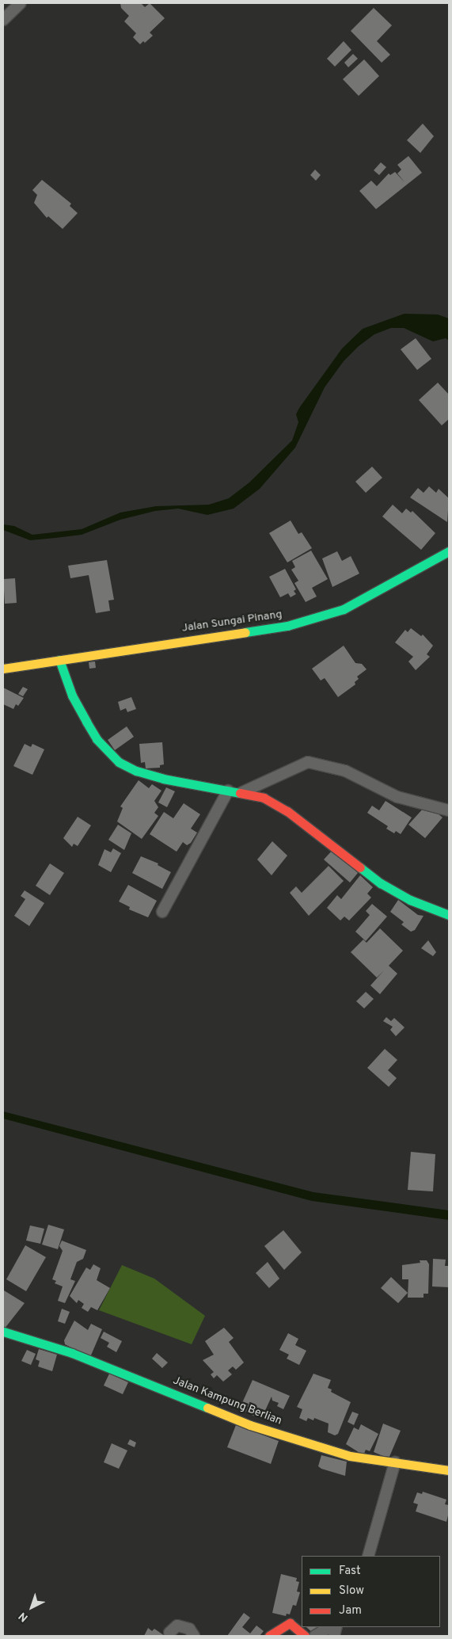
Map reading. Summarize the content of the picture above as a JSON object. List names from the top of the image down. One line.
{"streets":{"street":["Jalan Sungai Pinang","Jalan Kampung Berlian"]},"legend":["Fast","Slow","Jam"],"north":"bottom left"}
